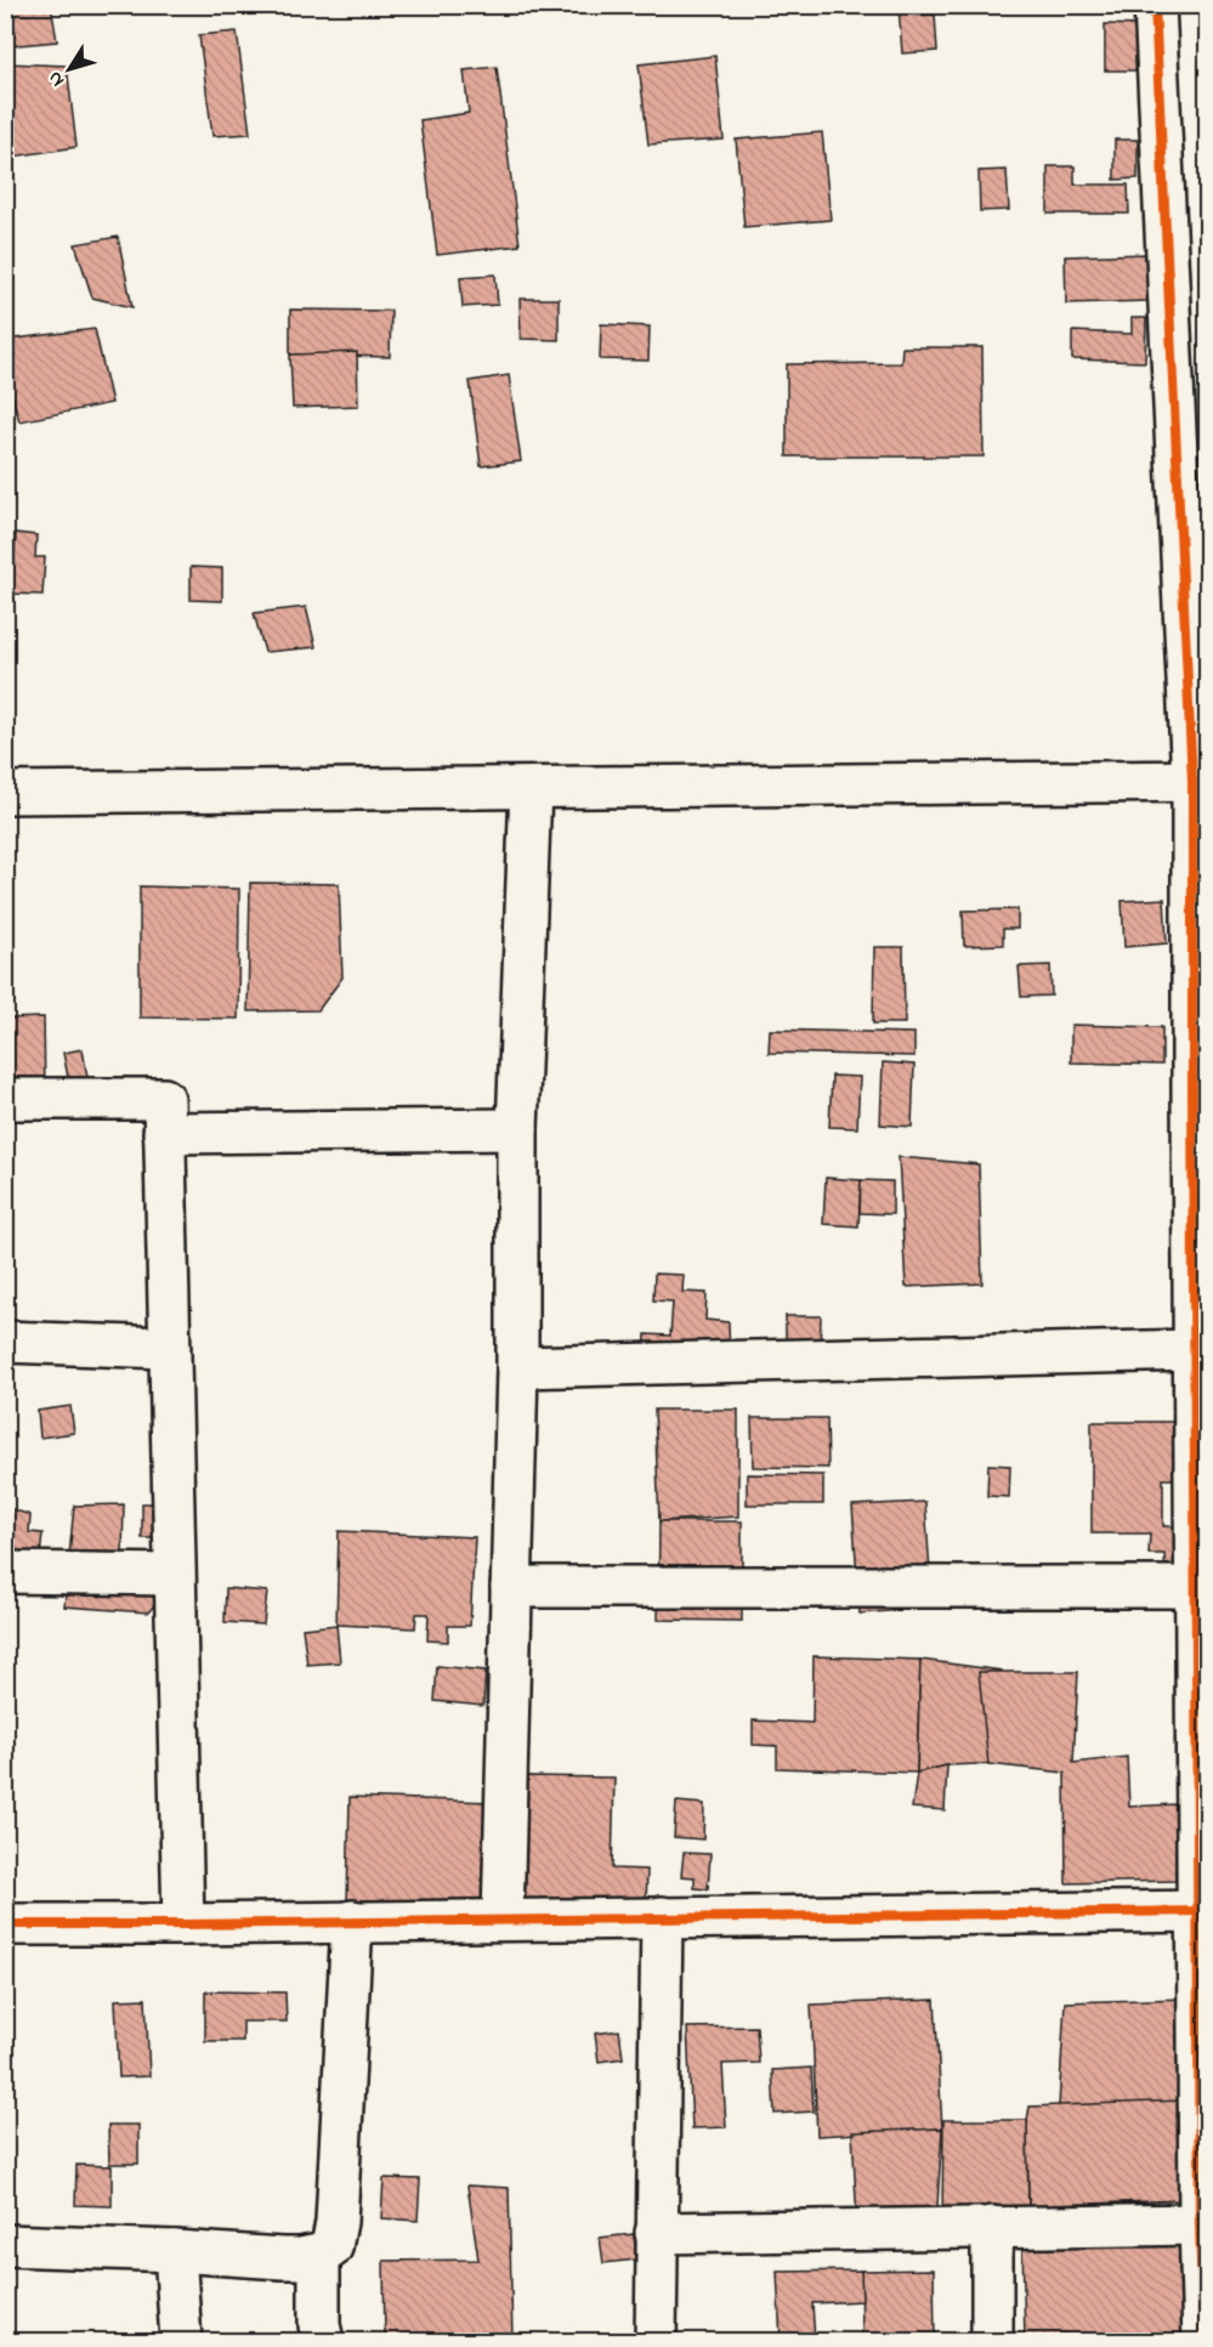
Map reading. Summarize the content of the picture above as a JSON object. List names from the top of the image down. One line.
{"north":"bottom left"}
